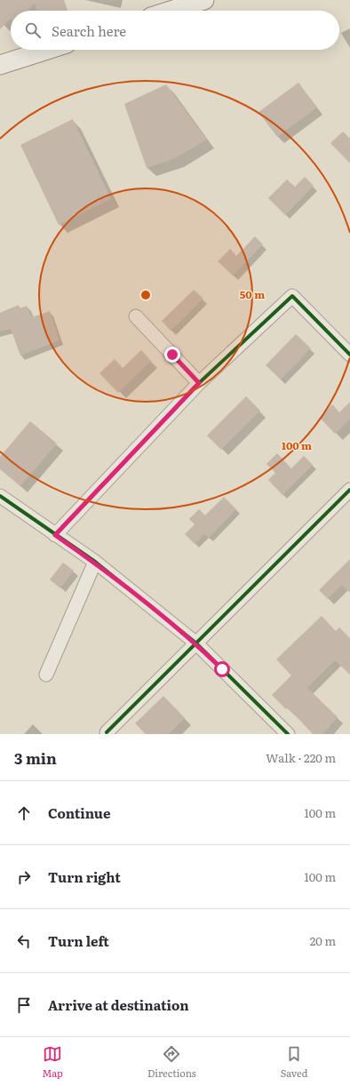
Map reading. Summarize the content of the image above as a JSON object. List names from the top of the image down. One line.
{"page":{"search":"Search here","heading":["3 min","Walk · 220 m"],"list":[["Continue","100 m"],["Turn right","100 m"],["Turn left","20 m"],"Arrive at destination"],"nav":["Map","Directions","Saved"]},"rings":["50 m","100 m"]}
